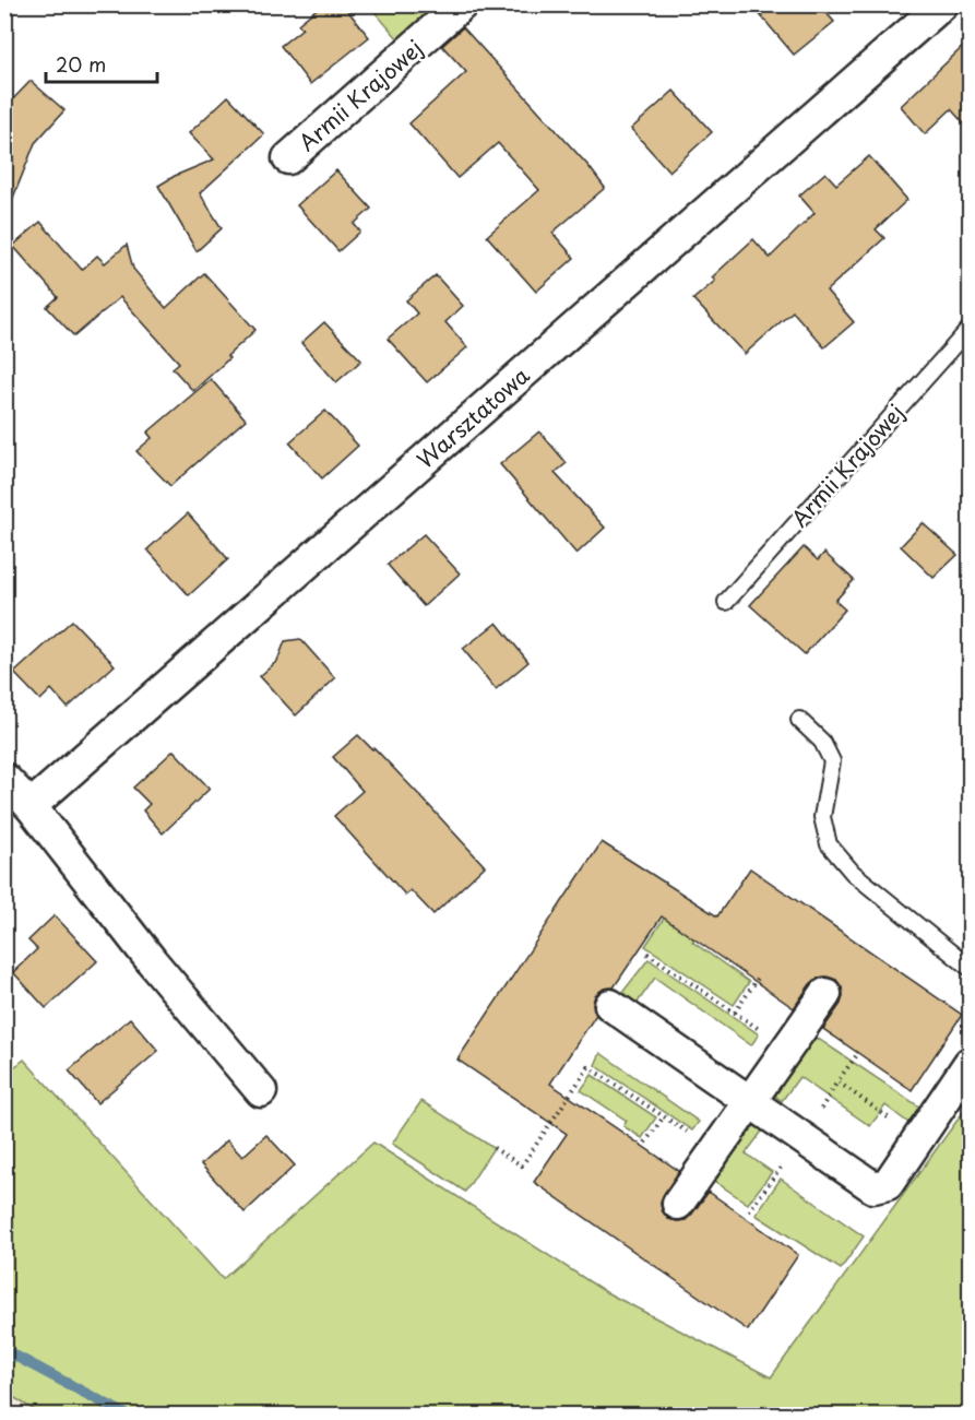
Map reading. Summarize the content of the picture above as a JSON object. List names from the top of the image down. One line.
{"streets":{"street":["Armii Krajowej","Warsztatowa"]},"scale_bar":"20 m"}
